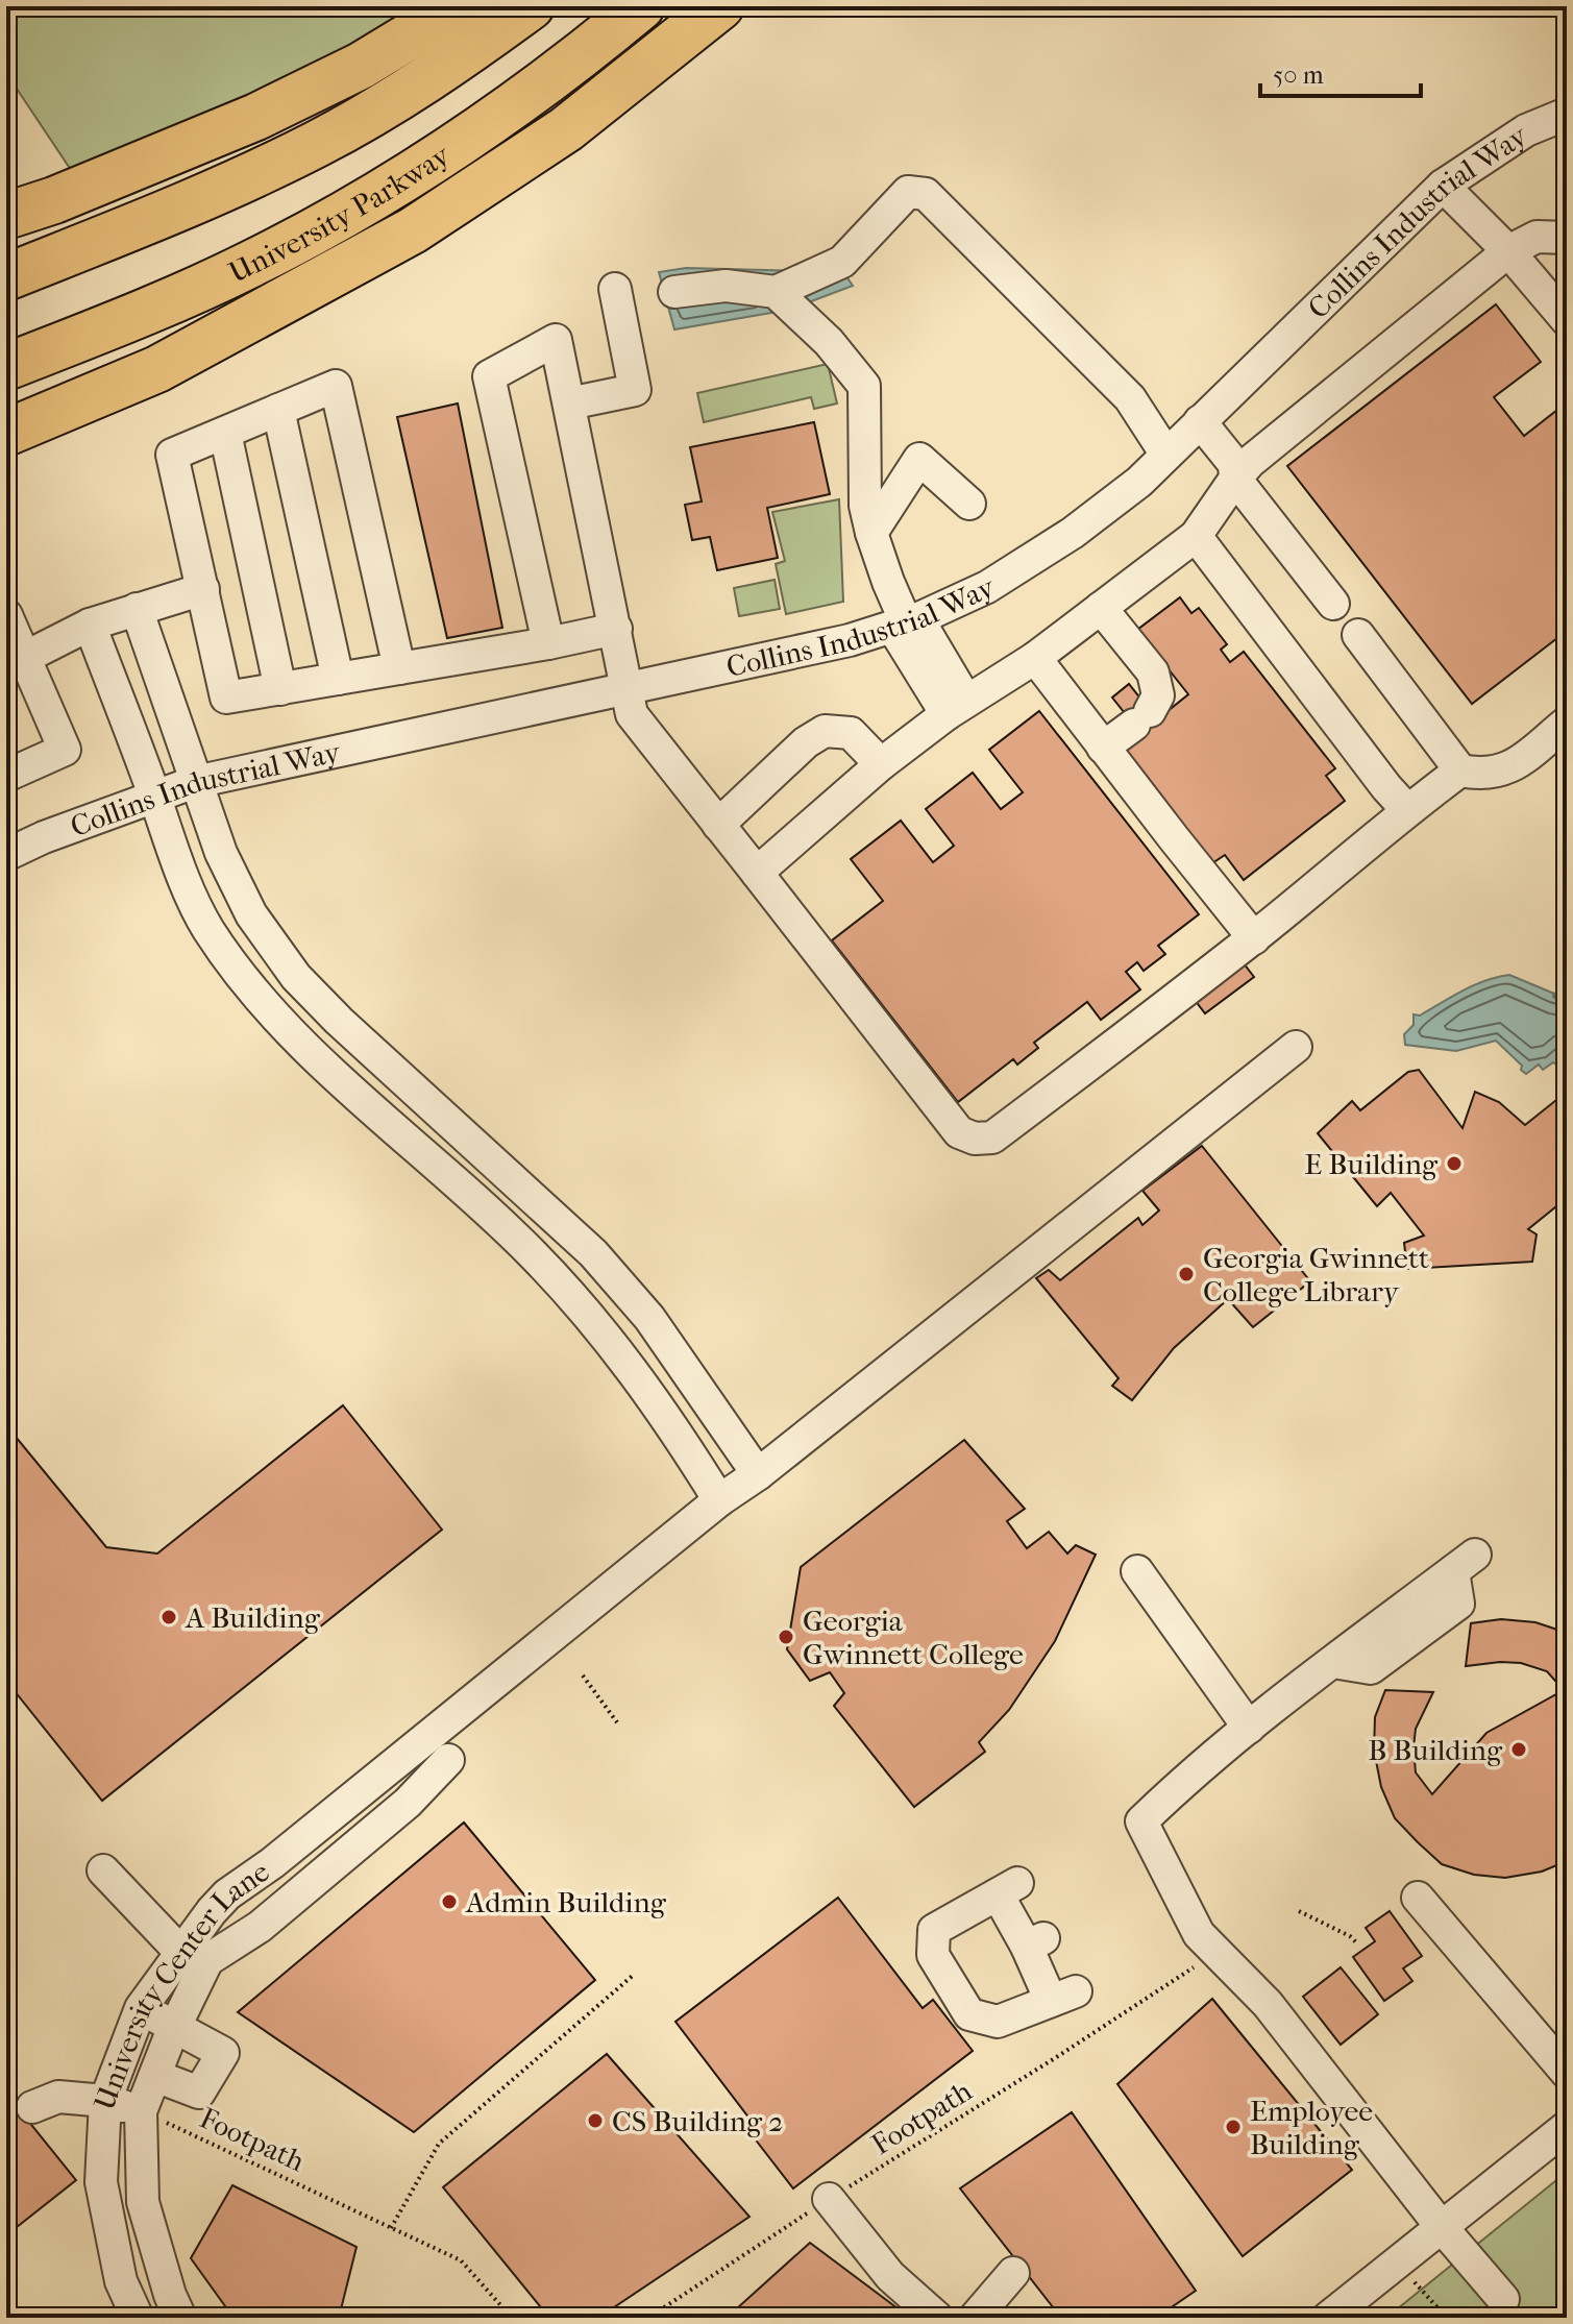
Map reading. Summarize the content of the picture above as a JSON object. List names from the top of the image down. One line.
{"streets":{"highway":["University Parkway"],"street":["Collins Industrial Way","University Center Lane"],"path":["Footpath"]},"crossings":[["University Center Lane","Footpath"]],"places":["E Building","Georgia Gwinnett College Library","A Building","Georgia Gwinnett College","B Building","Admin Building","CS Building 2","Employee Building"],"scale_bar":"50 m"}
